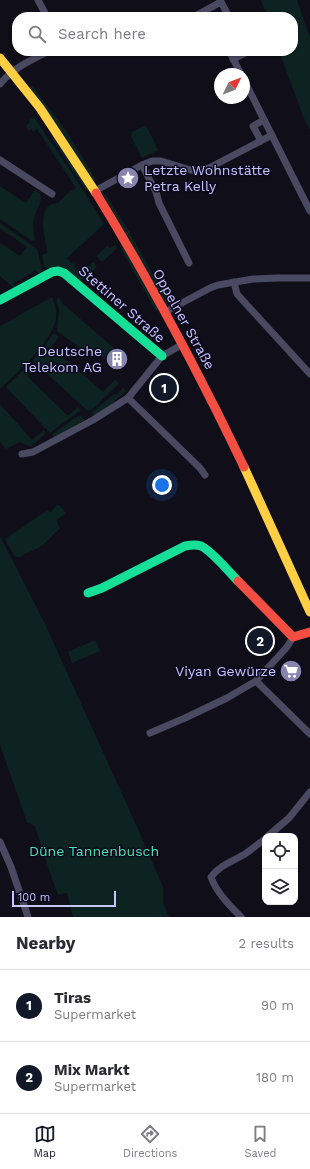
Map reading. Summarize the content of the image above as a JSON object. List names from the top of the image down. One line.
{"streets":{"street":["Stettiner Straße","Oppelner Straße"]},"parks":["Düne Tannenbusch"],"places":{"place":["Letzte Wohnstätte Petra Kelly"],"building":["Deutsche Telekom AG"],"supermarket":["Viyan Gewürze"]},"scale_bar":"100 m","north":"top right","page":{"search":"Search here","pins":["1","2"],"scale":"100 m","heading":["Nearby","2 results"],"list":[{"mark":"1","name":"Tiras","note":"Supermarket","value":"90 m"},{"mark":"2","name":"Mix Markt","note":"Supermarket","value":"180 m"}],"nav":["Map","Directions","Saved"]}}
